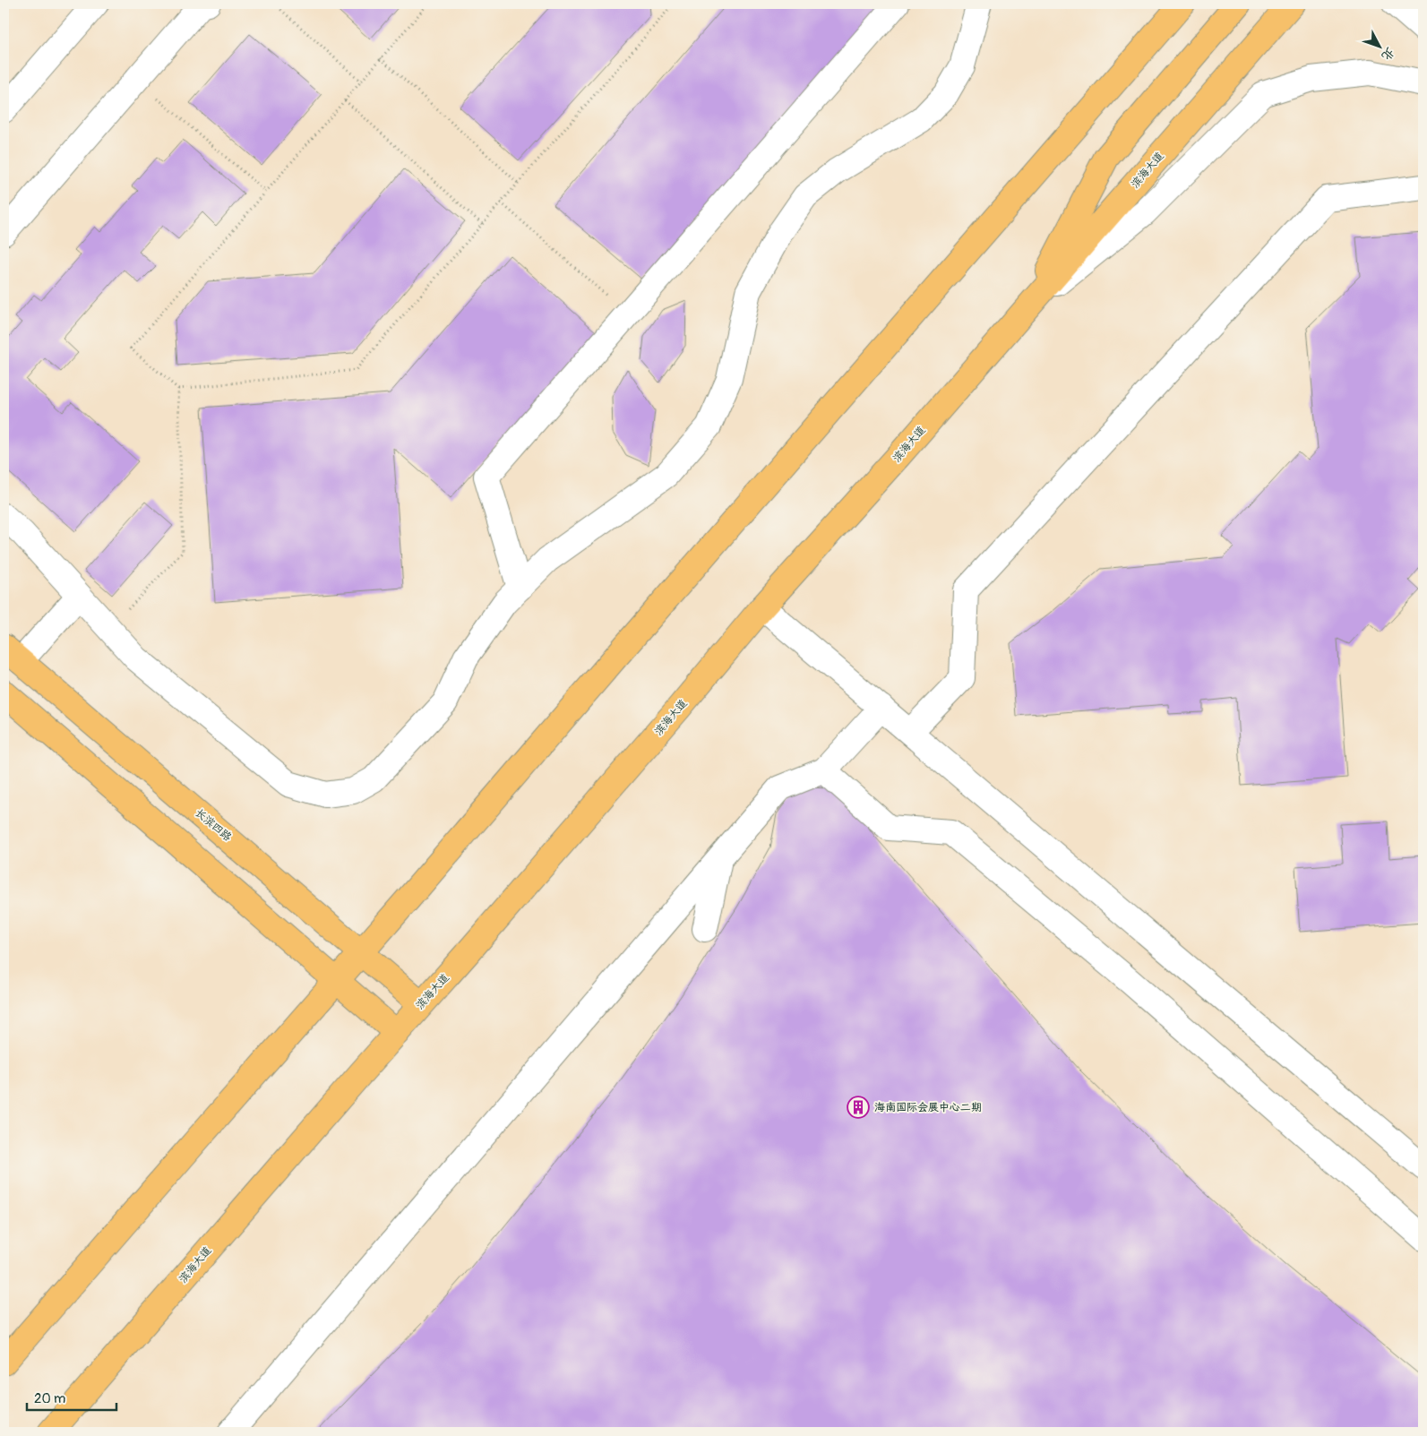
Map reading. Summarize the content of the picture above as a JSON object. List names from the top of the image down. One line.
{"streets":{"main road":["滨海大道","长滨四路"]},"crossings":[["滨海大道","长滨四路"]],"places":{"building":["海南国际会展中心二期"]},"scale_bar":"20 m","north":"bottom right"}
